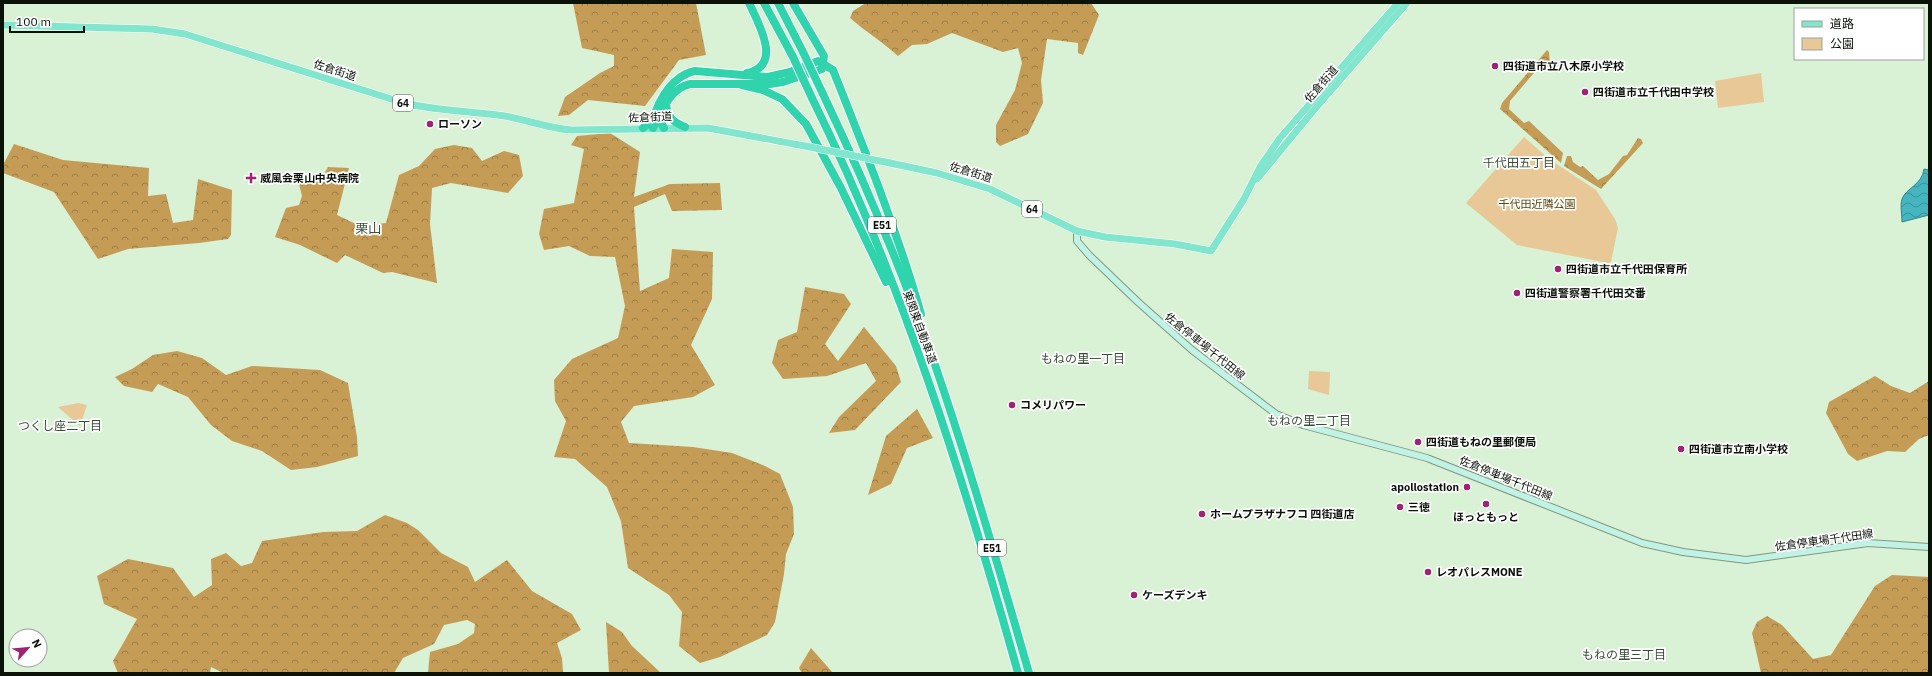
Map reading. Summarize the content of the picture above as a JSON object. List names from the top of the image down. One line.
{"streets":{"highway":["E51","東関東自動車道"],"main road":["佐倉街道","64","佐倉停車場千代田線"]},"crossings":[["佐倉街道","佐倉停車場千代田線"]],"districts":["千代田五丁目","栗山","もねの里一丁目","もねの里二丁目","つくし座二丁目","もねの里三丁目"],"parks":["千代田近隣公園"],"places":{"other":["四街道市立八木原小学校","四街道市立千代田中学校","ローソン","四街道市立千代田保育所","四街道警察署千代田交番","コメリパワー","四街道もねの里郵便局","四街道市立南小学校","apollostation","ほっともっと","三徳","ホームプラザナフコ 四街道店","レオパレスMONE","ケーズデンキ"],"health":["威風会栗山中央病院"]},"legend":["道路","公園"],"scale_bar":"100 m","north":"top right"}
